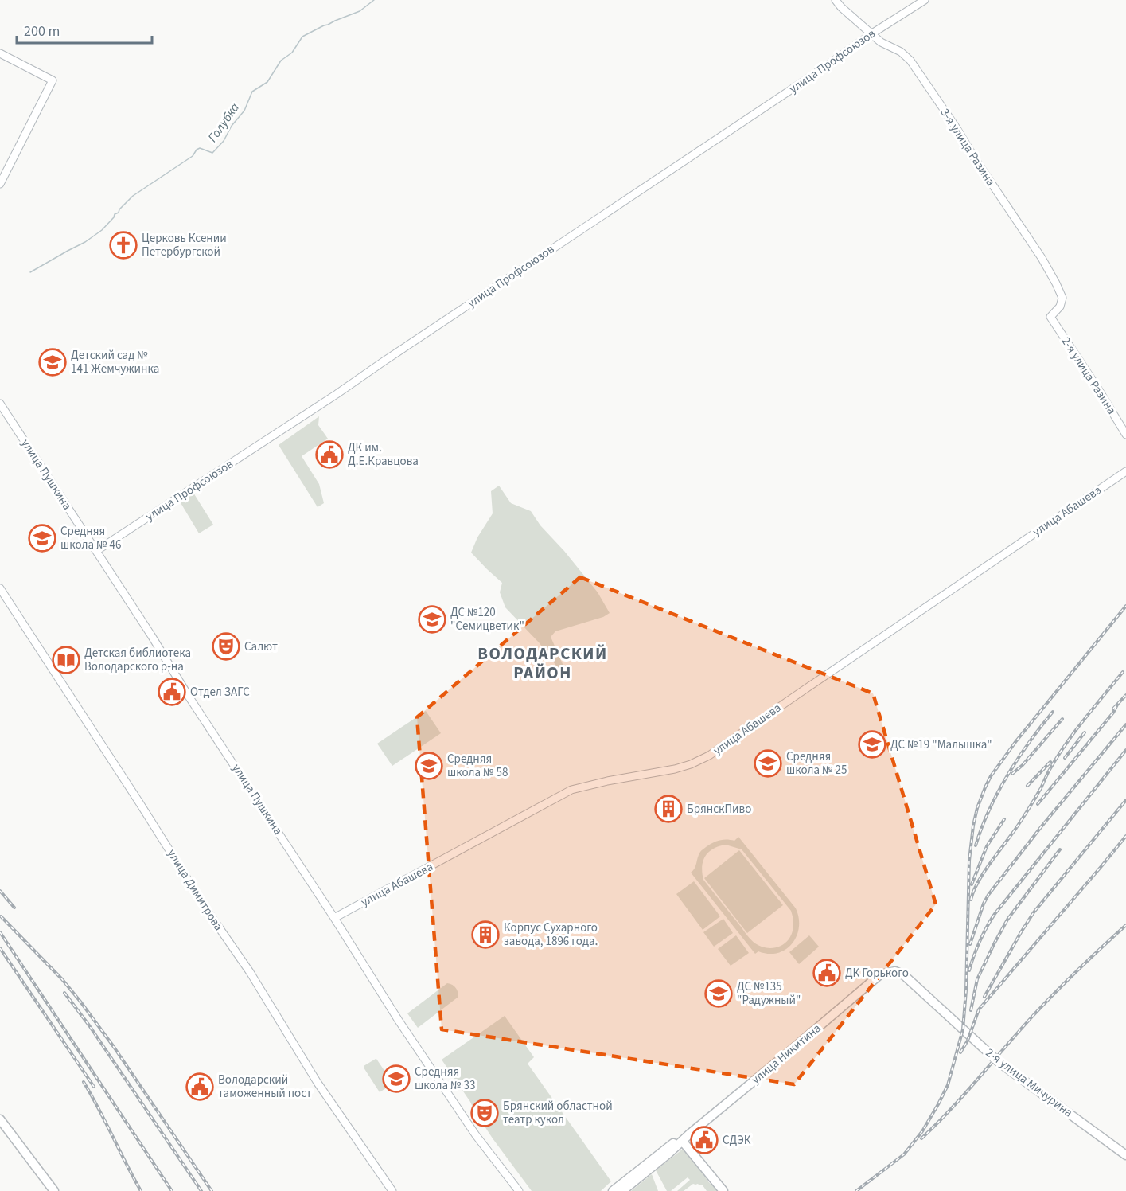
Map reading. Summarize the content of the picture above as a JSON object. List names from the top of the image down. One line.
{"streets":{"main road":["улица Никитина","2-я улица Мичурина"],"street":["улица Профсоюзов","3-я улица Разина","2-я улица Разина","улица Пушкина","улица Абашева","улица Димитрова"]},"crossings":[["улица Профсоюзов","3-я улица Разина"],["улица Профсоюзов","улица Пушкина"],["3-я улица Разина","2-я улица Разина"],["улица Пушкина","улица Абашева"],["улица Никитина","2-я улица Мичурина"]],"districts":["ВОЛОДАРСКИЙ РАЙОН"],"water":["Голубка"],"places":{"church":["Церковь Ксении Петербургской"],"school or university":["Детский сад № 141 Жемчужинка","Средняя школа № 46","ДС №120 \"Семицветик\"","ДС №19 \"Малышка\"","Средняя школа № 25","Средняя школа № 58","ДС №135 \"Радужный\"","Средняя школа № 33"],"public building":["ДК им. Д.Е.Кравцова","Отдел ЗАГС","ДК Горького","Володарский таможенный пост","СДЭК"],"theatre":["Салют","Брянский областной театр кукол"],"library":["Детская библиотека Володарского р-на"],"building":["БрянскПиво","Корпус Сухарного завода, 1896 года."]},"scale_bar":"200 m"}
